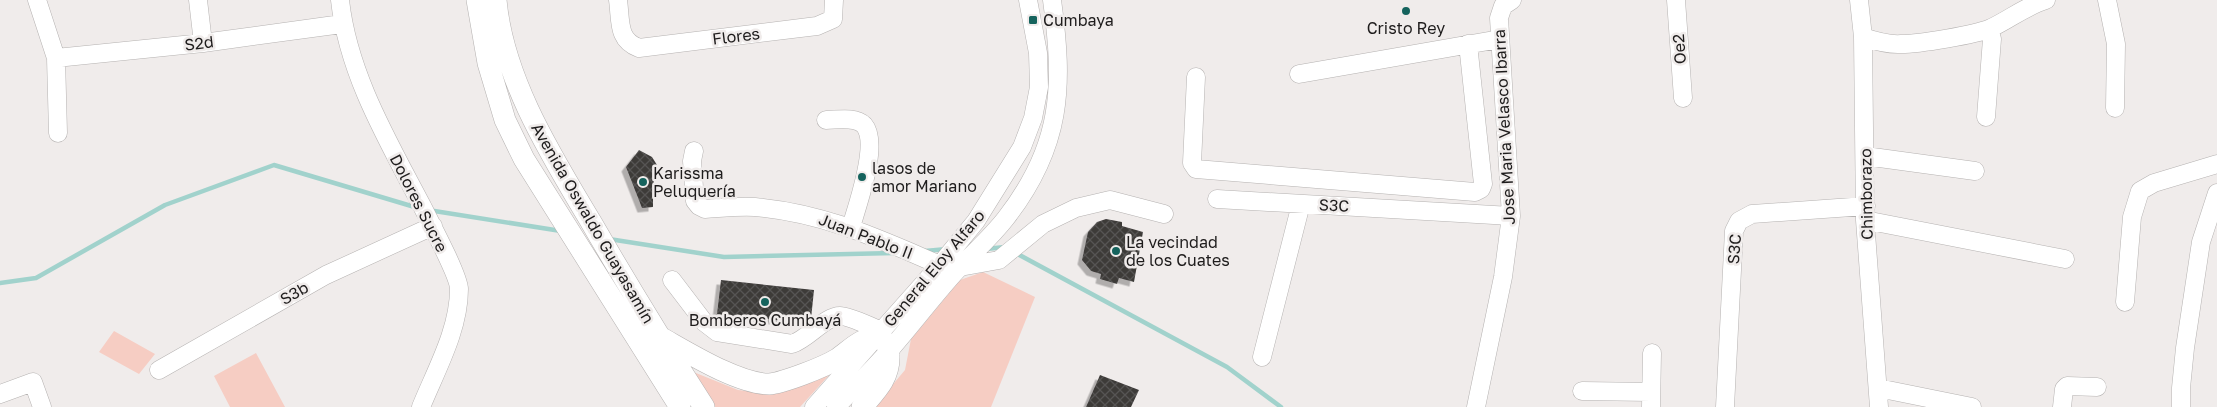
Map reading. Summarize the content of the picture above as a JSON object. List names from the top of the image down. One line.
{"streets":{"main road":["Avenida Oswaldo Guayasamín"],"street":["Flores","S2d","Oe2","Jose Maria Velasco Ibarra","Chimborazo","Dolores Sucre","S3C","Juan Pablo II","General Eloy Alfaro","S3b"]},"crossings":[["S2d","Dolores Sucre"],["Jose Maria Velasco Ibarra","S3C"],["Chimborazo","S3C"],["Dolores Sucre","S3b"],["Juan Pablo II","General Eloy Alfaro"]],"places":{"other":["Cristo Rey","lasos de amor Mariano","Karissma Peluquería","La vecindad de los Cuates","Bomberos Cumbayá"],"transit":["Cumbaya"]}}
